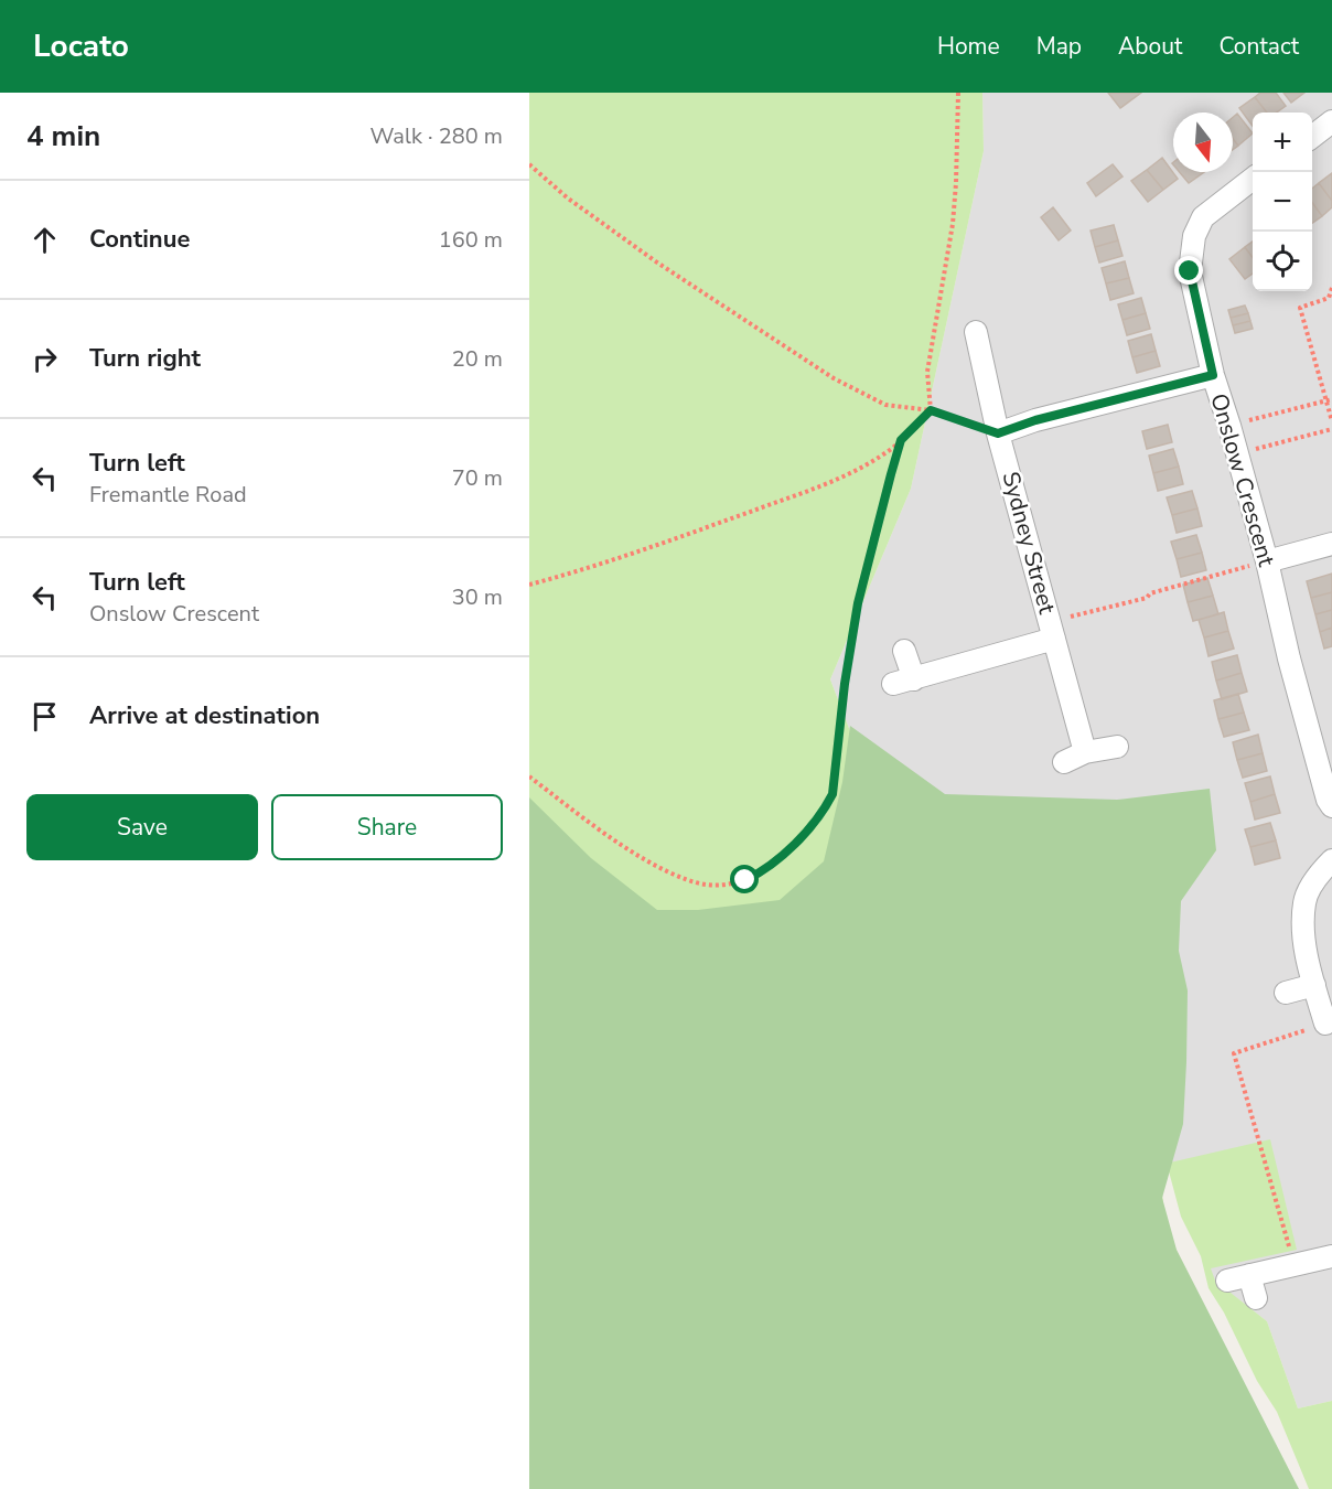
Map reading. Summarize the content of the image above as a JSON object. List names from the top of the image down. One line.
{"streets":{"street":["Onslow Crescent","Sydney Street"]},"north":"bottom","page":{"header":"Locato","nav":["Home","Map","About","Contact"],"heading":["4 min","Walk · 280 m"],"map_buttons":["+","−"],"list":[["Continue","160 m"],["Turn right","20 m"],["Turn left","Fremantle Road","70 m"],["Turn left","Onslow Crescent","30 m"],"Arrive at destination"],"buttons":["Save","Share"]}}
